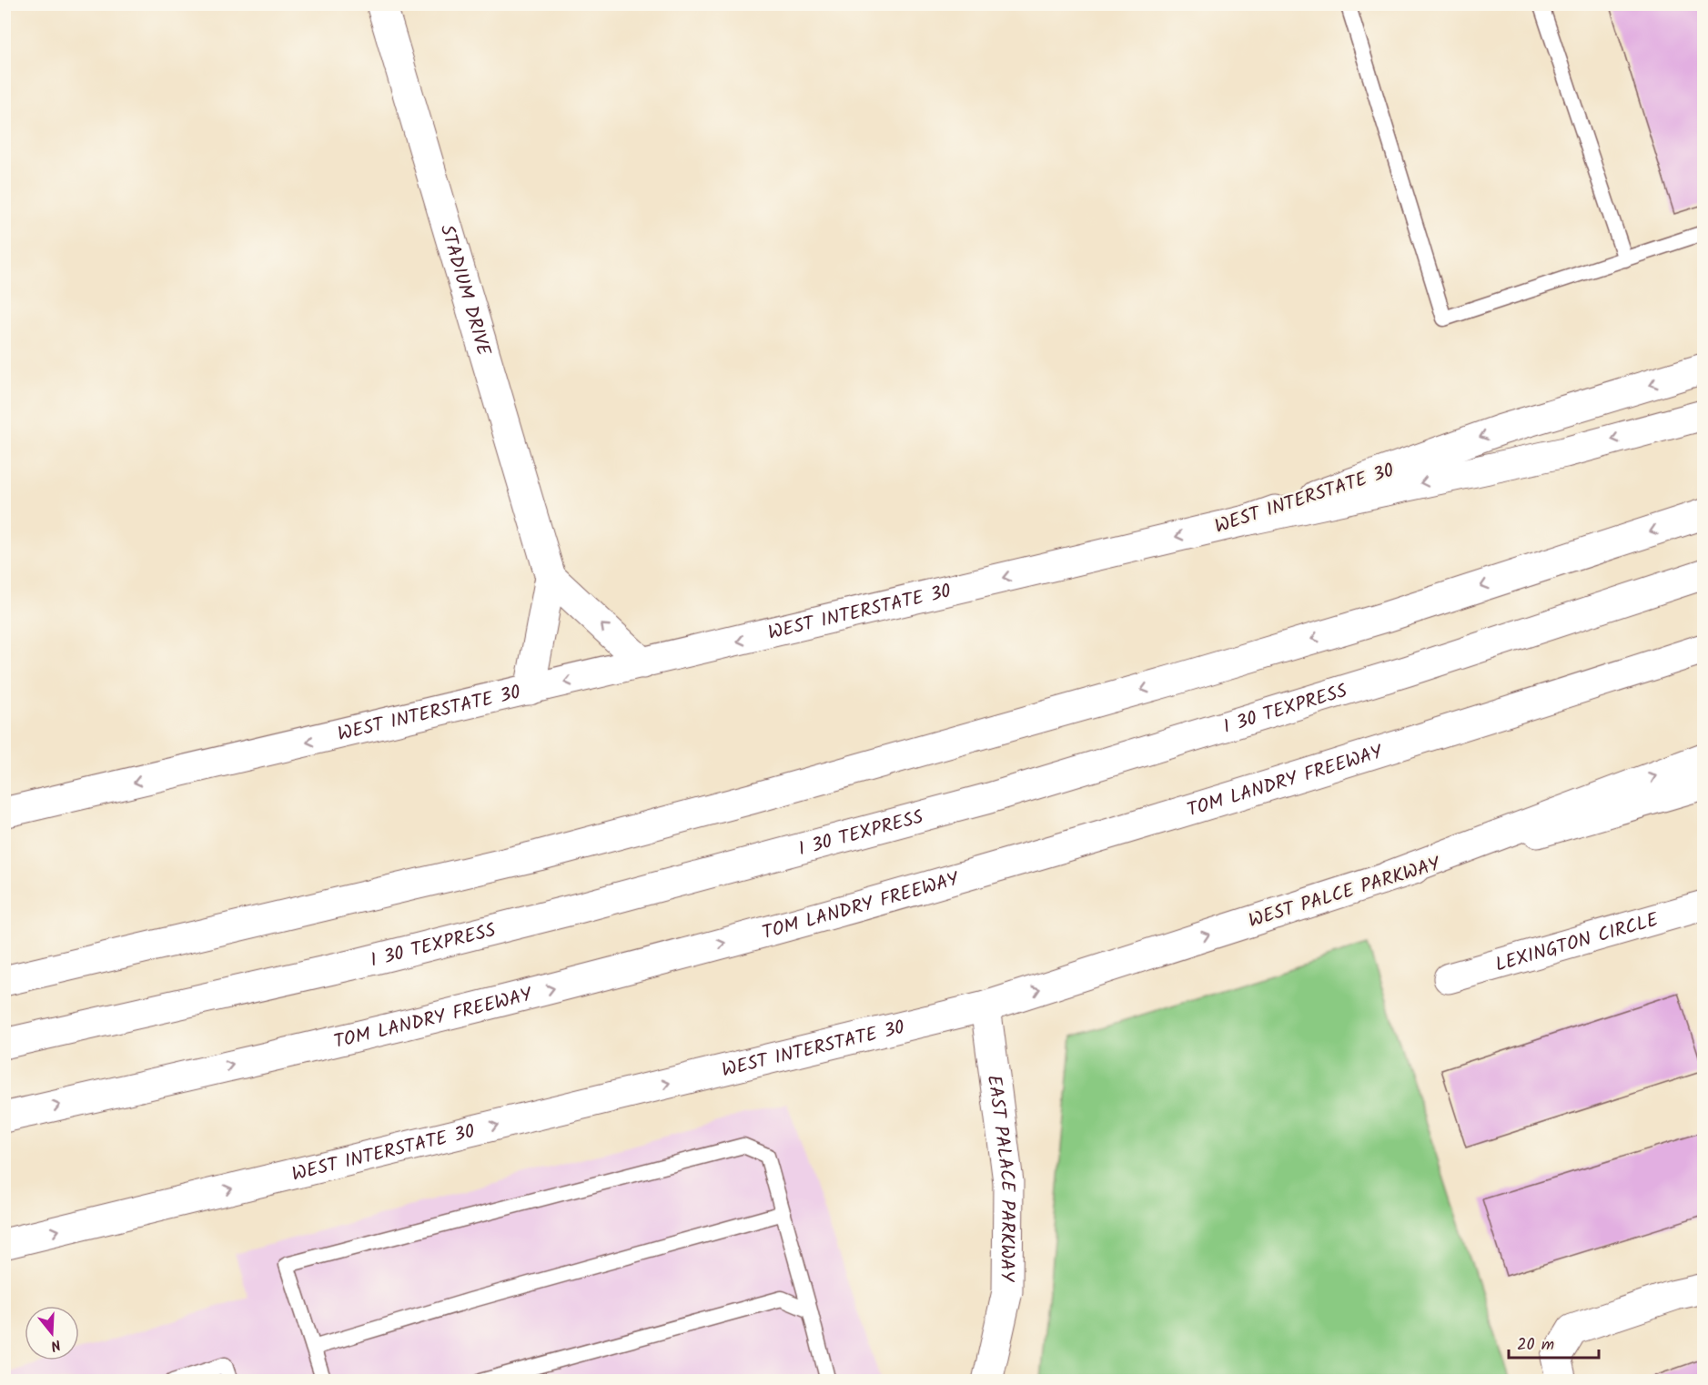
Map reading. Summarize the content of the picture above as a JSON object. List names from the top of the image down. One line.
{"streets":{"main road":["STADIUM DRIVE","WEST INTERSTATE 30","I 30 TEXPRESS","TOM LANDRY FREEWAY","WEST PALCE PARKWAY","LEXINGTON CIRCLE","EAST PALACE PARKWAY"]},"crossings":[["STADIUM DRIVE","WEST INTERSTATE 30"],["WEST INTERSTATE 30","WEST PALCE PARKWAY"],["WEST INTERSTATE 30","EAST PALACE PARKWAY"],["WEST PALCE PARKWAY","EAST PALACE PARKWAY"]],"scale_bar":"20 m","north":"bottom"}
